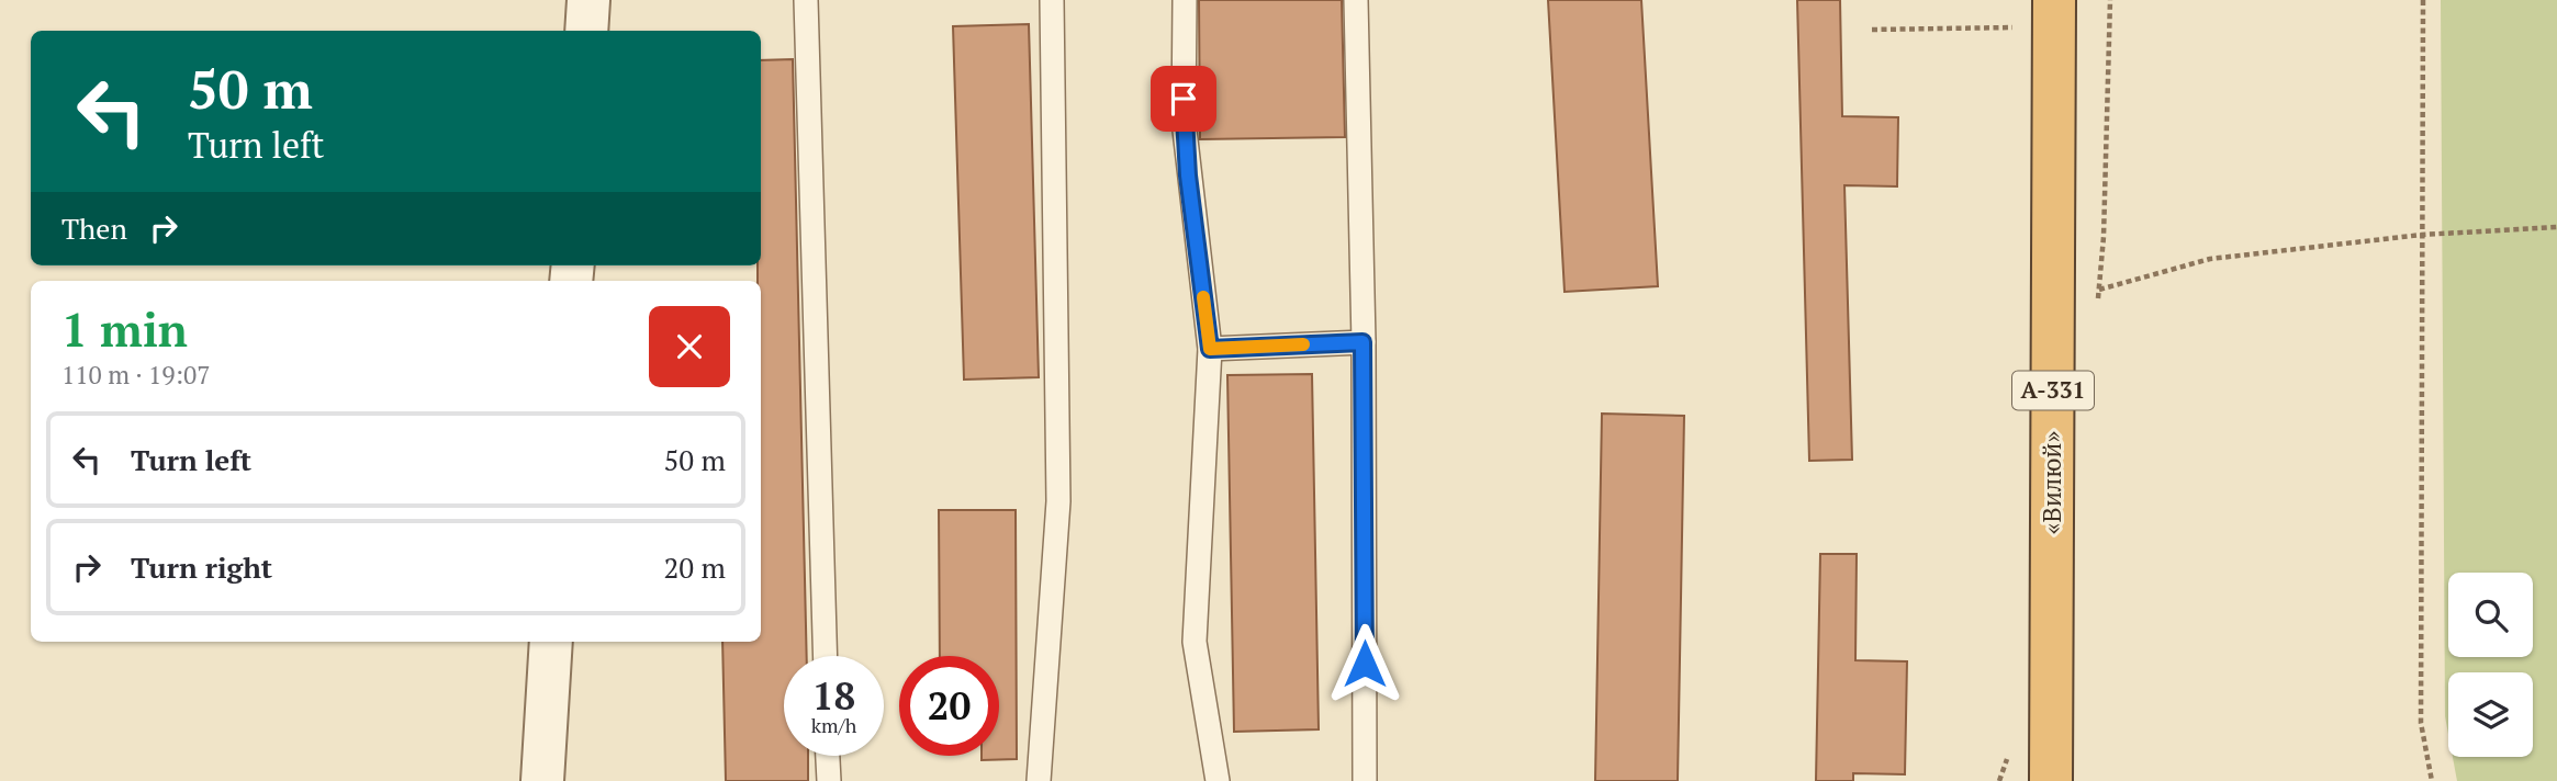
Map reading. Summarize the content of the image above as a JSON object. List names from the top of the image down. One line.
{"streets":{"highway":["А-331","«Вилюй»"]},"page":{"turn":["50 m","Turn left"],"then":"Then","heading":["1 min","110 m · 19:07"],"list":[{"name":"Turn left","value":"50 m"},{"name":"Turn right","value":"20 m"}],"speed":"18 km/h","limit":"20"}}
